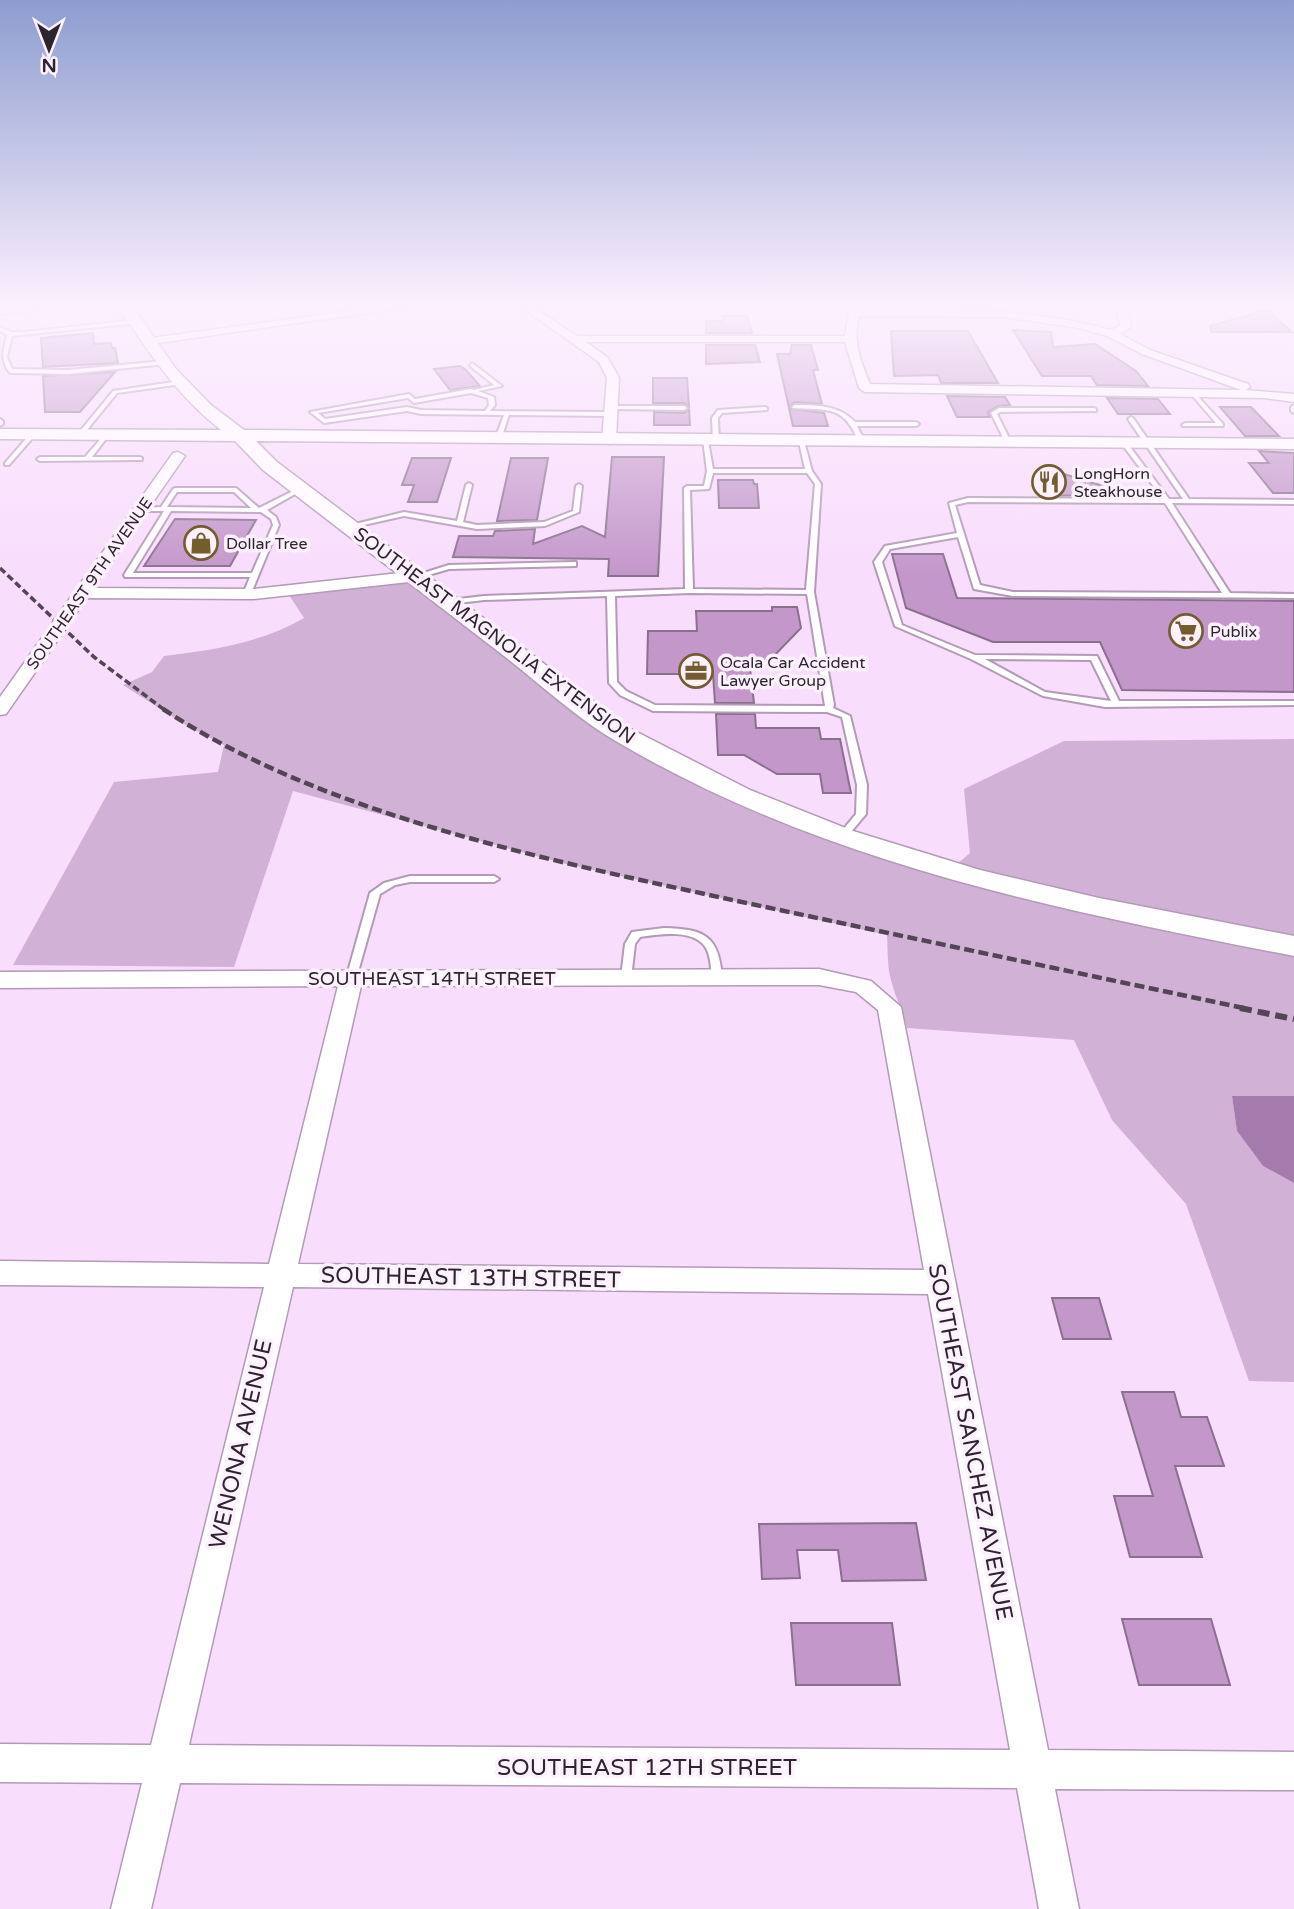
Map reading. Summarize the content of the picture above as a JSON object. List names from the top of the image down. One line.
{"streets":{"main road":["SOUTHEAST MAGNOLIA EXTENSION"],"street":["SOUTHEAST 9TH AVENUE","SOUTHEAST 14TH STREET","SOUTHEAST 13TH STREET","SOUTHEAST SANCHEZ AVENUE","WENONA AVENUE","SOUTHEAST 12TH STREET"]},"crossings":[["SOUTHEAST 14TH STREET","SOUTHEAST SANCHEZ AVENUE"],["SOUTHEAST 14TH STREET","WENONA AVENUE"],["SOUTHEAST 13TH STREET","SOUTHEAST SANCHEZ AVENUE"],["SOUTHEAST 13TH STREET","WENONA AVENUE"],["SOUTHEAST SANCHEZ AVENUE","SOUTHEAST 12TH STREET"],["WENONA AVENUE","SOUTHEAST 12TH STREET"]],"places":{"restaurant":["LongHorn Steakhouse"],"shop":["Dollar Tree"],"supermarket":["Publix"],"office":["Ocala Car Accident Lawyer Group"]},"north":"bottom"}
